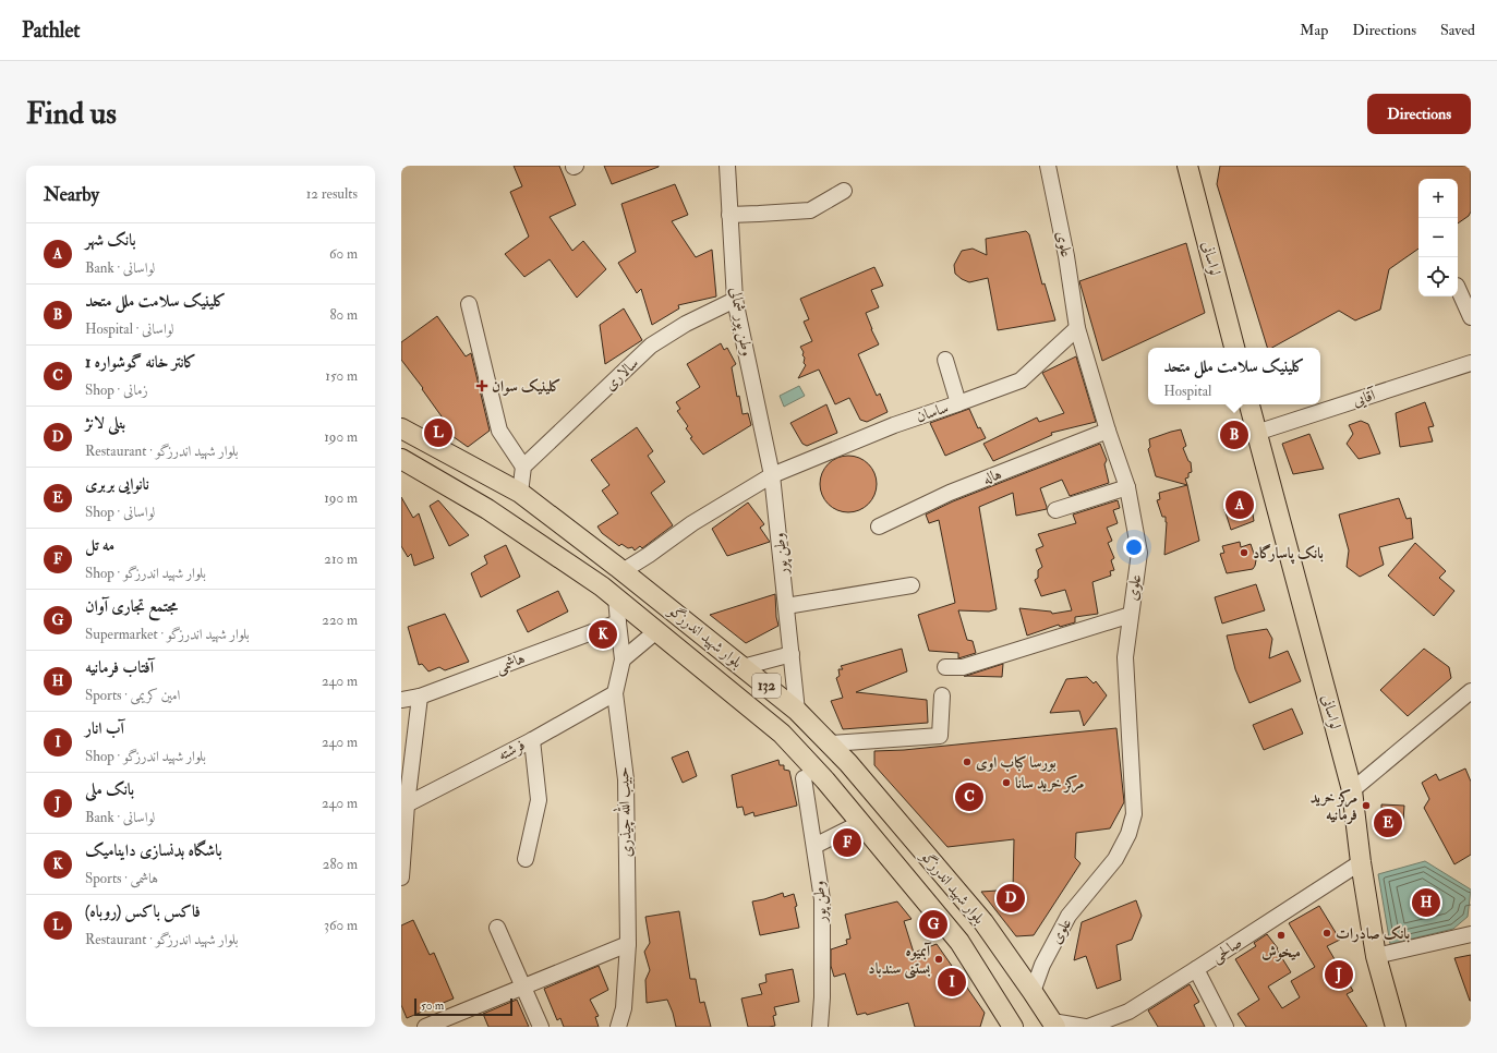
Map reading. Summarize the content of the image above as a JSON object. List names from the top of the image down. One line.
{"streets":{"main road":["لواسانی","بلوار شهید اندرزگو","132"],"street":["علوی","وطن پور شمالی","سالاری","آقایی","ساسان","هاله","وطن پور","هاشمی","فرشته","حبیب الله چیذری","صالحی"]},"crossings":[["علوی","ساسان"],["علوی","هاله"],["علوی","بلوار شهید اندرزگو"],["لواسانی","آقایی"],["لواسانی","صالحی"],["وطن پور شمالی","سالاری"],["وطن پور شمالی","ساسان"],["وطن پور شمالی","وطن پور"],["ساسان","وطن پور"],["ساسان","بلوار شهید اندرزگو"],["وطن پور","بلوار شهید اندرزگو"],["بلوار شهید اندرزگو","حبیب الله چیذری"],["بلوار شهید اندرزگو","صالحی"],["هاشمی","حبیب الله چیذری"],["فرشته","حبیب الله چیذری"]],"places":{"health":["کلینیک سوان"],"other":["بانک پاسارگاد","بورسا کباب اوی","مرکز خرید سانا","مرکز خرید فرمانیه","بانک صادرات","میخوش","آبمیوه بستنی سندباد"]},"scale_bar":"50 m","page":{"header":"Pathlet","nav":["Map","Directions","Saved"],"buttons":"Directions","title":"Find us","heading":["Nearby","12 results"],"map_buttons":["+","−"],"list":[{"mark":"A","name":"بانک شهر","note":"Bank · لواسانی","value":"60 m"},{"mark":"B","name":"کلینیک سلامت ملل متحد","note":"Hospital · لواسانی","value":"80 m"},{"mark":"C","name":"کانتر خانه گوشواره 1","note":"Shop · زمانی","value":"150 m"},{"mark":"D","name":"بنلی لانژ","note":"Restaurant · بلوار شهید اندرزگو","value":"190 m"},{"mark":"E","name":"نانوایی بربری","note":"Shop · لواسانی","value":"190 m"},{"mark":"F","name":"مه تل","note":"Shop · بلوار شهید اندرزگو","value":"210 m"},{"mark":"G","name":"مجتمع تجاری آوان","note":"Supermarket · بلوار شهید اندرزگو","value":"220 m"},{"mark":"H","name":"آفتاب فرمانیه","note":"Sports · امین کریمی","value":"240 m"},{"mark":"I","name":"آب انار","note":"Shop · بلوار شهید اندرزگو","value":"240 m"},{"mark":"J","name":"بانک ملی","note":"Bank · لواسانی","value":"240 m"},{"mark":"K","name":"باشگاه بدنسازی داینامیک","note":"Sports · هاشمی","value":"280 m"},{"mark":"L","name":"فاکس باکس (روباه)","note":"Restaurant · بلوار شهید اندرزگو","value":"360 m"}],"popup":["کلینیک سلامت ملل متحد","Hospital"],"pins":["L","B","A","K","C","E","F","D","H","G","J","I"],"scale":"50 m"}}
